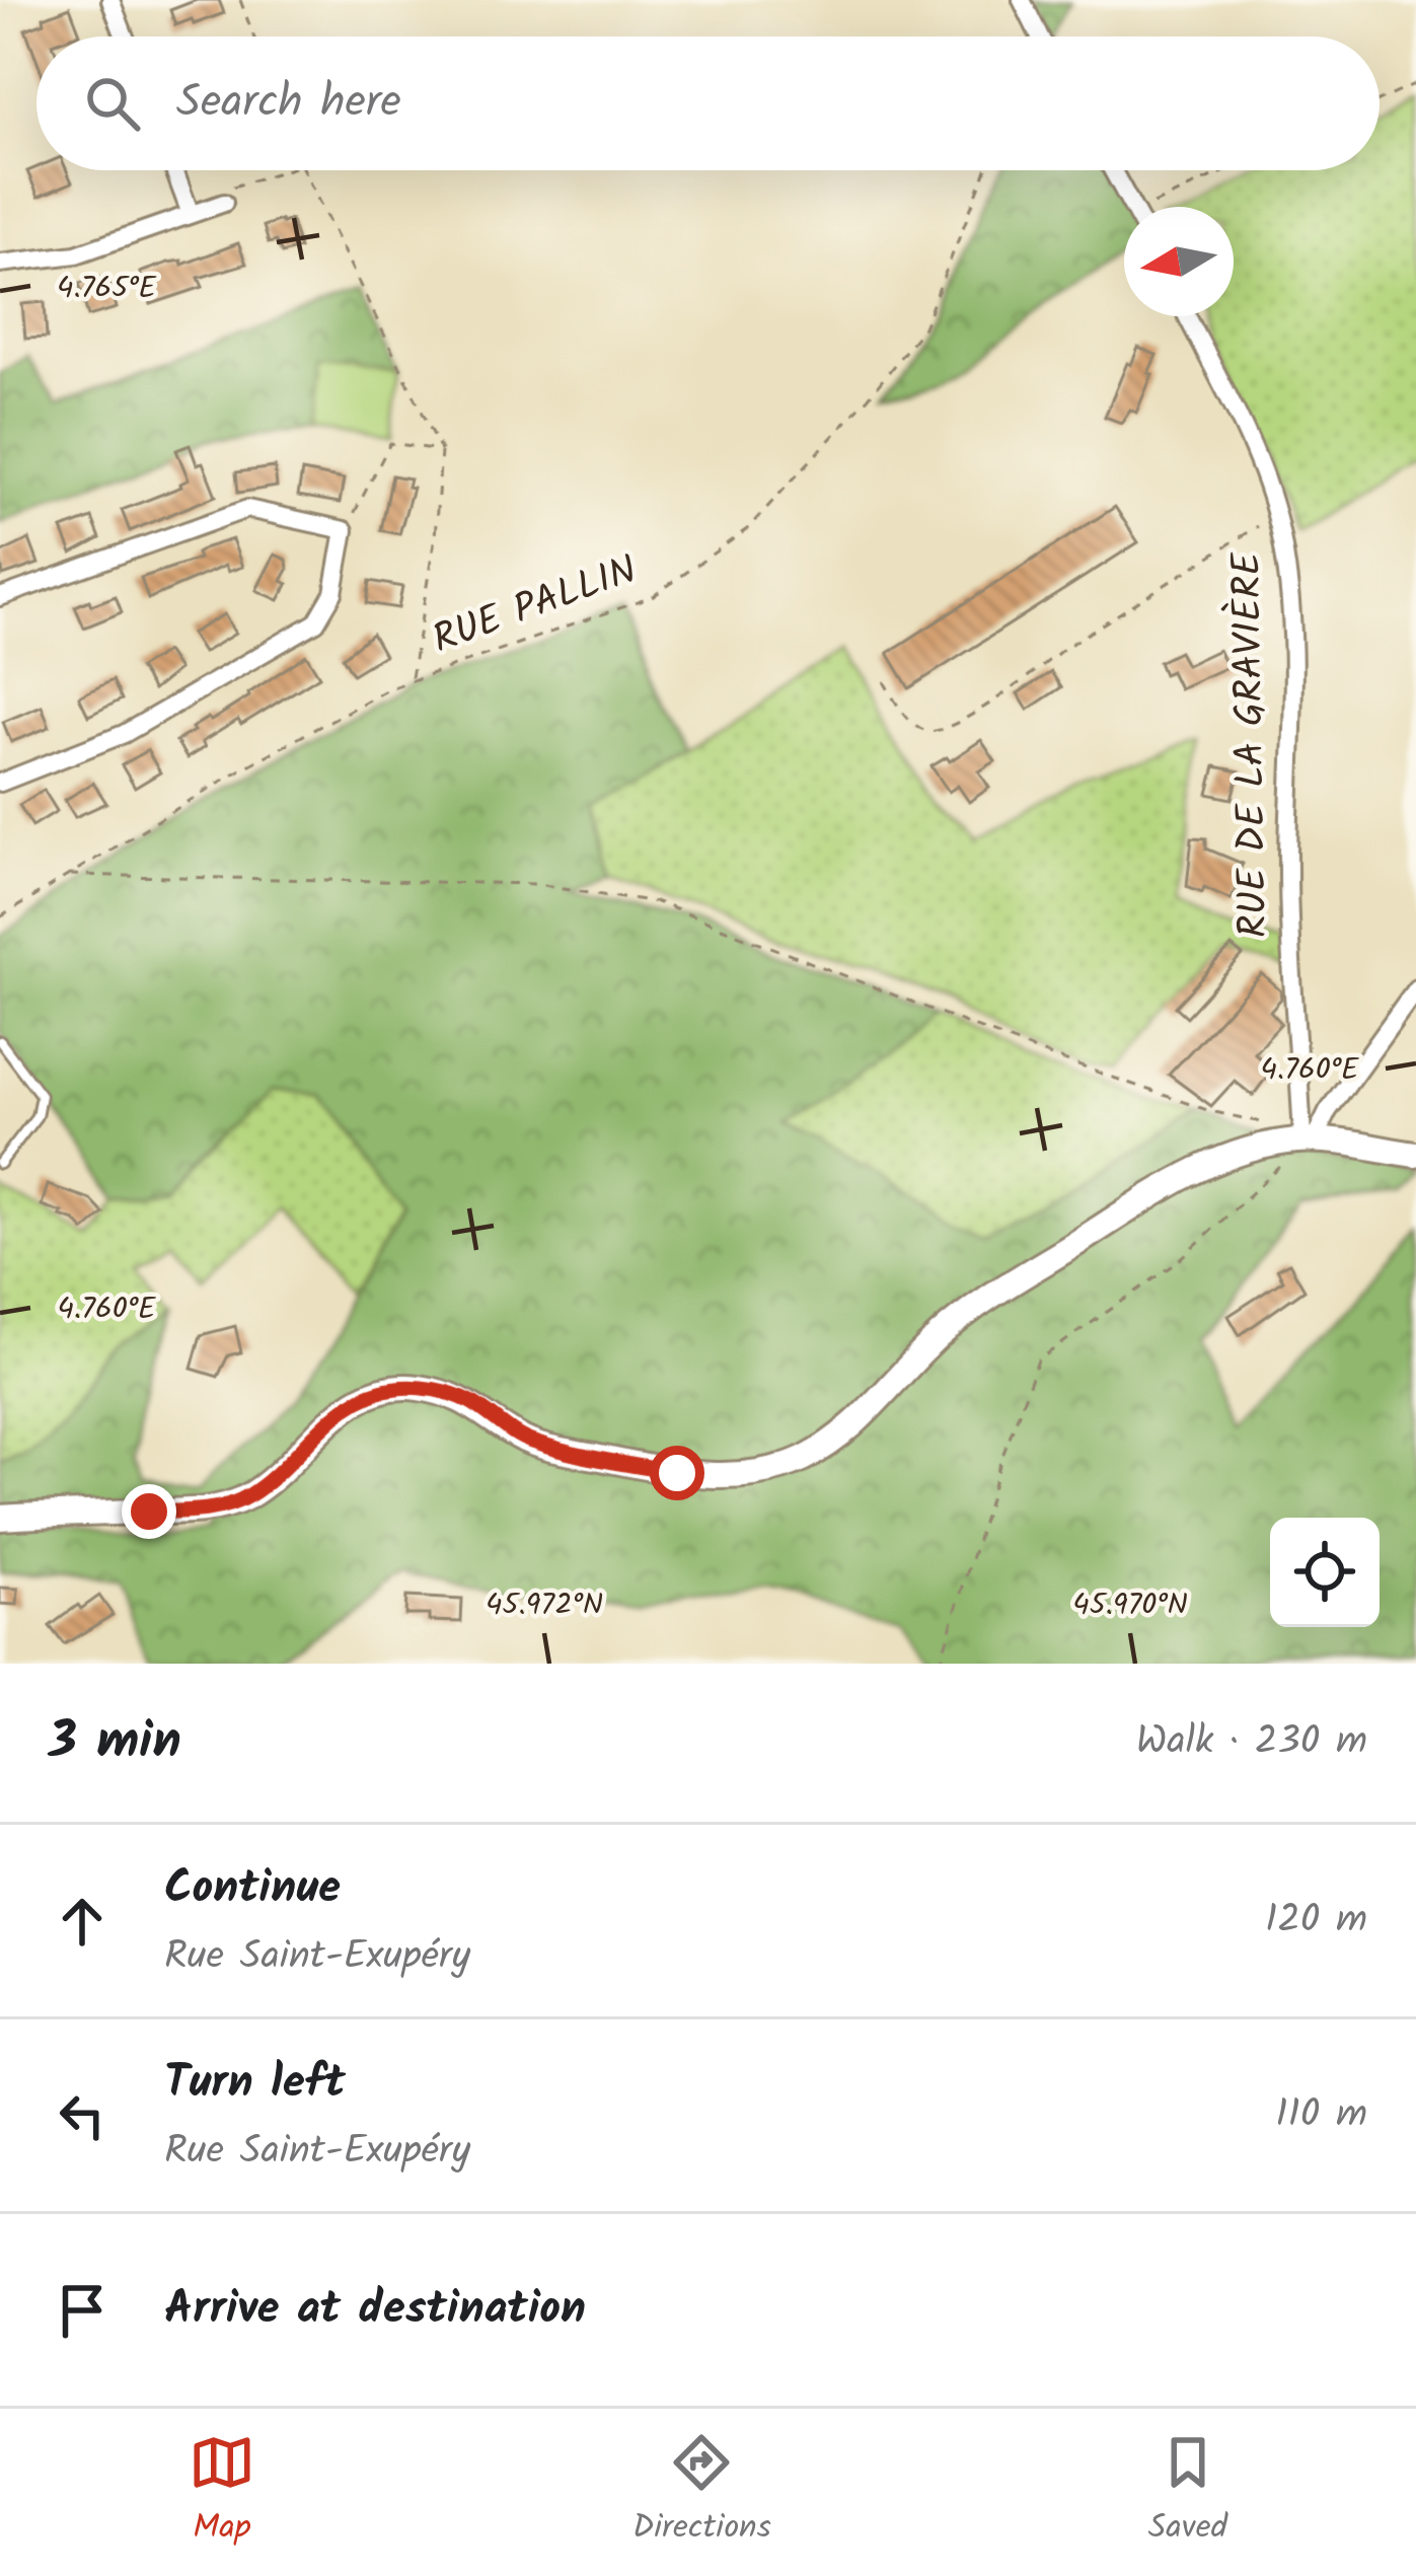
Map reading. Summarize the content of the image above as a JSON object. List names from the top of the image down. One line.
{"streets":{"street":["RUE DE LA GRAVIÈRE"],"path":["RUE PALLIN"]},"north":"left","page":{"search":"Search here","heading":["3 min","Walk · 230 m"],"list":[["Continue","Rue Saint-Exupéry","120 m"],["Turn left","Rue Saint-Exupéry","110 m"],"Arrive at destination"],"nav":["Map","Directions","Saved"]},"coordinates":["4.765°E","4.760°E","45.972°N","45.970°N"]}
